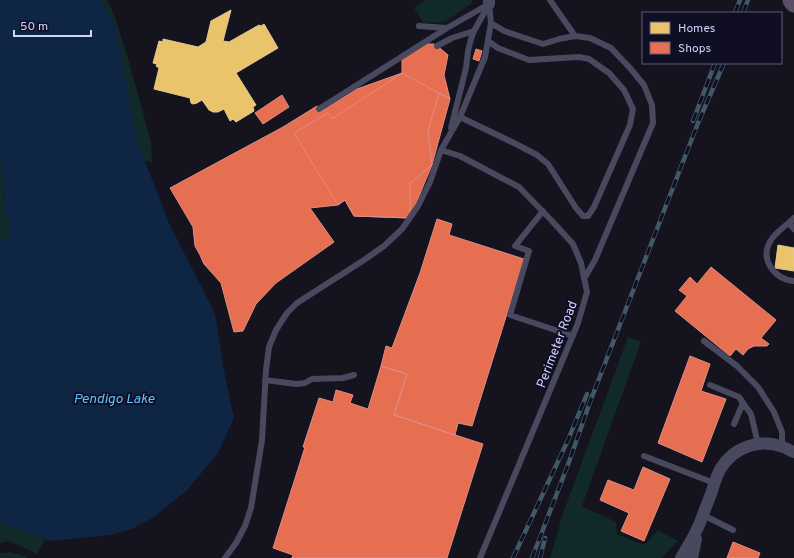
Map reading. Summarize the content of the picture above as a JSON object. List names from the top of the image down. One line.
{"streets":{"lane":["Perimeter Road"]},"water":["Pendigo Lake"],"legend":["Homes","Shops"],"scale_bar":"50 m"}
